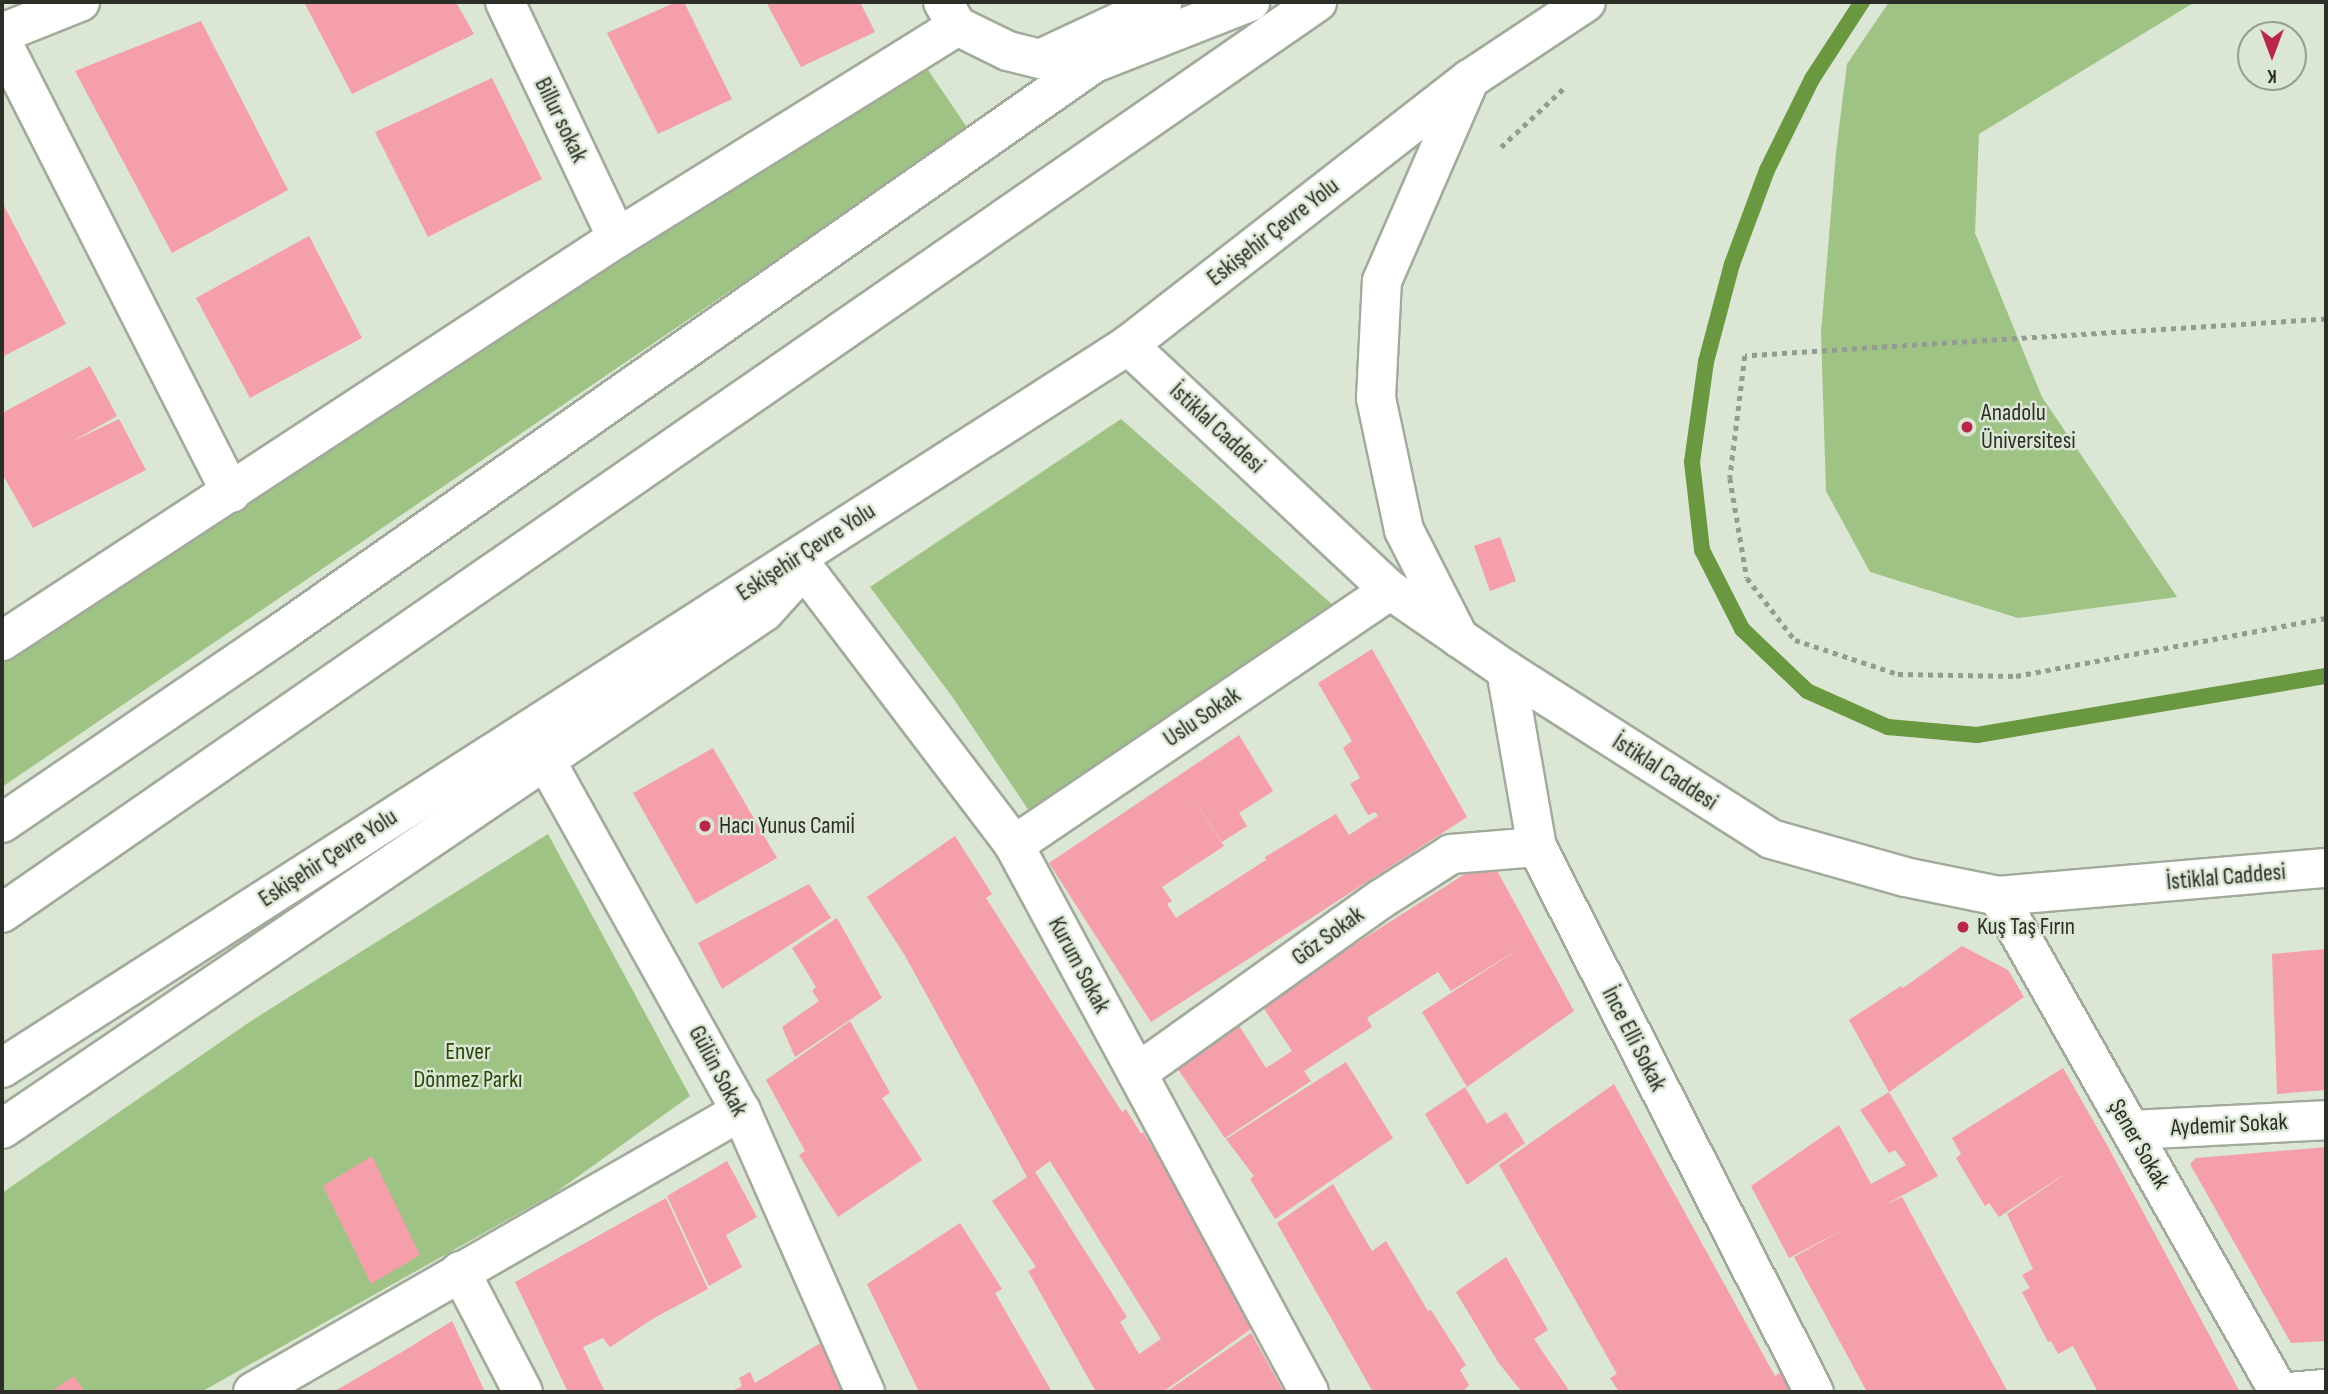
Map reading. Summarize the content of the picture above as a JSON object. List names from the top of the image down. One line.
{"streets":{"main road":["Billur sokak","Eskişehir Çevre Yolu","İstiklal Caddesi","Uslu Sokak","Göz Sokak","Kurum Sokak","İnce Elli Sokak","Gülün Sokak","Aydemir Sokak","Şener Sokak"]},"crossings":[["Eskişehir Çevre Yolu","İstiklal Caddesi"],["İstiklal Caddesi","Uslu Sokak"],["İstiklal Caddesi","İnce Elli Sokak"],["İstiklal Caddesi","Şener Sokak"],["Uslu Sokak","Kurum Sokak"],["Göz Sokak","Kurum Sokak"],["Göz Sokak","İnce Elli Sokak"],["Aydemir Sokak","Şener Sokak"]],"parks":["Enver Dönmez Parkı"],"places":["Anadolu Üniversitesi","Hacı Yunus Camiİ","Kuş Taş Fırın"],"north":"bottom"}
